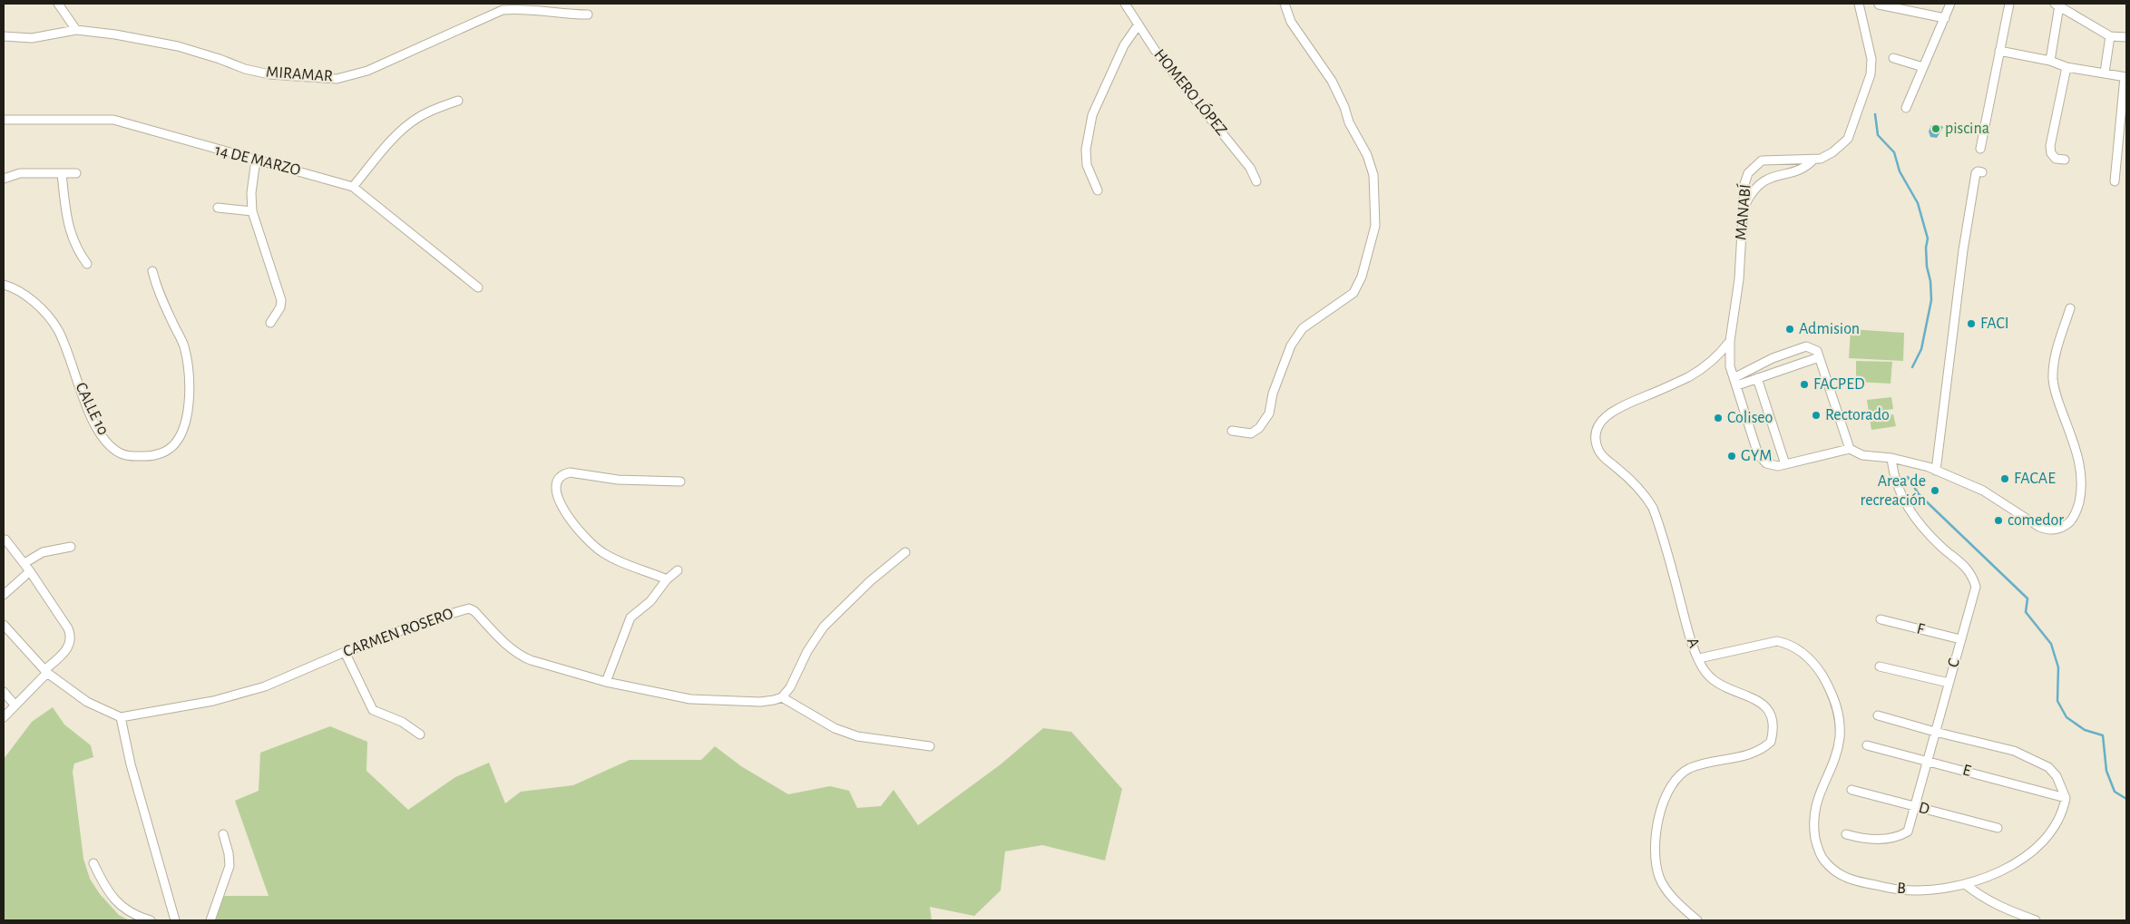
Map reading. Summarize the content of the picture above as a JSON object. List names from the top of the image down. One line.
{"streets":{"street":["MIRAMAR","HOMERO LÓPEZ","14 DE MARZO","MANABÍ","CALLE 10","F","CARMEN ROSERO","A","C","E","D","B"]},"crossings":[["MANABÍ","A"],["F","C"],["A","B"],["C","E"],["C","D"],["E","B"]],"places":["piscina","FACI","Admision","FACPED","Rectorado","Coliseo","GYM","FACAE","Area de recreación","comedor"]}
